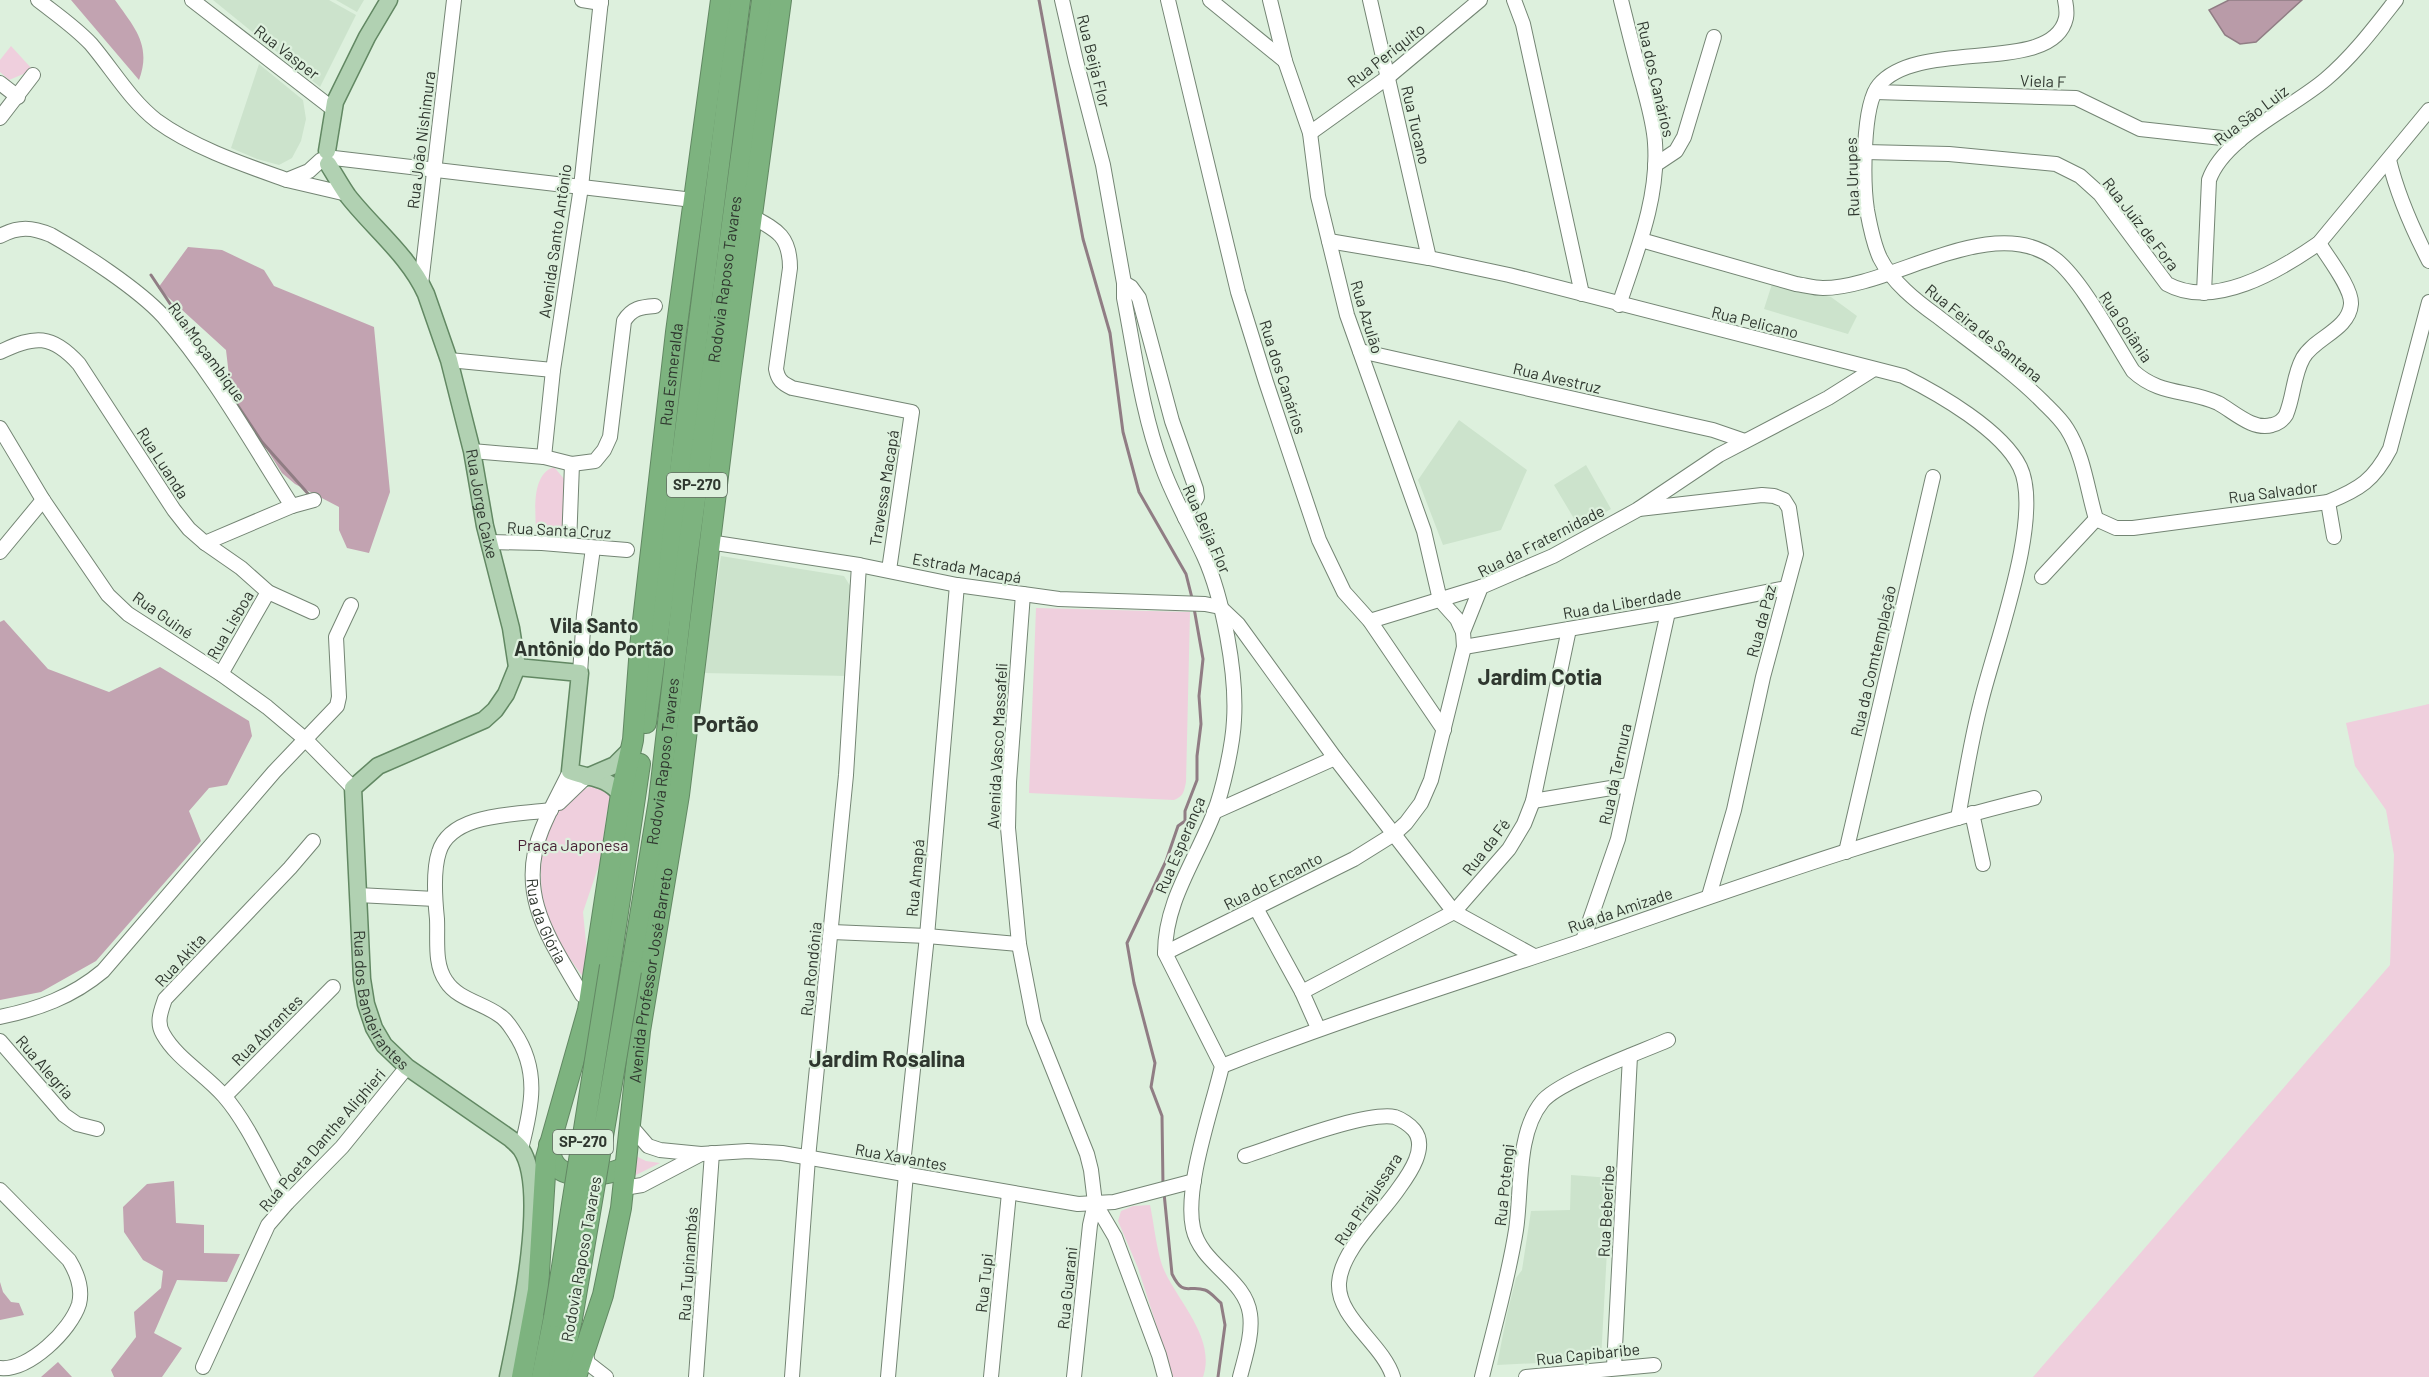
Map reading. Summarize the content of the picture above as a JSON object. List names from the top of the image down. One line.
{"streets":{"highway":["Rodovia Raposo Tavares","Rua Esmeralda","SP-270","Avenida Professor José Barreto"],"main road":["Rua Jorge Caixe","Rua dos Bandeirantes"],"street":["Rua Vasper","Rua Periquito","Rua Beija Flor","Rua dos Canários","Viela F","Rua São Luiz","Rua Tucano","Rua João Nishimura","Rua Urupes","Rua Juíz de Fora","Avenida Santo Antônio","Rua Azulão","Rua Pelicano","Rua Goiânia","Rua Feira de Santana","Rua Moçambique","Rua Avestruz","Rua Luanda","Travessa Macapá","Rua Salvador","Rua Santa Cruz","Rua da Fraternidade","Estrada Macapá","Rua da Liberdade","Rua Guiné","Rua da Paz","Rua Lisboa","Rua da Comtemplação","Avenida Vasco Massafeli","Rua da Ternura","Rua Esperança","Rua da Fé","Rua Amapá","Rua do Encanto","Rua da Amizade","Rua da Glória","Rua Akita","Rua Rondônia","Rua Abrantes","Rua Alegria","Rua Poeta Danthe Alighieri","Rua Xavantes","Rua Potengi","Rua Pirajussara","Rua Beberibe","Rua Tupinambás","Rua Tupi","Rua Guarani","Rua Capibaribe"]},"crossings":[["Rua Periquito","Rua Tucano"],["Rua Periquito","Rua Azulão"],["Rua Beija Flor","Rua da Fraternidade"],["Rua Beija Flor","Estrada Macapá"],["Rua Beija Flor","Rua Esperança"],["Rua Beija Flor","Rua da Fé"],["Rua Beija Flor","Rua do Encanto"],["Rua Beija Flor","Rua da Amizade"],["Rua dos Canários","Rua Pelicano"],["Rua dos Canários","Rua da Fraternidade"],["Viela F","Rua São Luiz"],["Viela F","Rua Urupes"],["Rua São Luiz","Rua Juíz de Fora"],["Rua Tucano","Rua Pelicano"],["Rua João Nishimura","Rua Jorge Caixe"],["Rua Urupes","Rua Juíz de Fora"],["Rua Urupes","Rua Goiânia"],["Rua Urupes","Rua Feira de Santana"],["Rua Juíz de Fora","Rua Goiânia"],["Rua Azulão","Rua Pelicano"],["Rua Azulão","Rua Avestruz"],["Rua Azulão","Rua da Fraternidade"],["Rua Pelicano","Rua da Fraternidade"],["Rua Pelicano","Rua da Amizade"],["Rua Goiânia","Rua Feira de Santana"],["Rua Feira de Santana","Rua Salvador"],["Rua Avestruz","Rua da Fraternidade"],["Rua Luanda","Rua Lisboa"],["Travessa Macapá","Estrada Macapá"],["Travessa Macapá","Avenida Professor José Barreto"],["Rua Jorge Caixe","Rua Santa Cruz"],["Rua da Fraternidade","Rua da Liberdade"],["Rua da Fraternidade","Rua da Paz"],["Rua da Fraternidade","Rua do Encanto"],["Estrada Macapá","Avenida Vasco Massafeli"],["Estrada Macapá","Rua Esperança"],["Estrada Macapá","Rua Amapá"],["Estrada Macapá","Rua Rondônia"],["Estrada Macapá","Avenida Professor José Barreto"],["Rua da Liberdade","Rua da Paz"],["Rua da Liberdade","Rua da Ternura"],["Rua da Liberdade","Rua da Fé"],["Rua Guiné","Rua Lisboa"],["Rua Guiné","Rua dos Bandeirantes"],["Rua da Paz","Rua da Amizade"],["Rua da Comtemplação","Rua da Amizade"],["Avenida Vasco Massafeli","Rua Xavantes"],["Avenida Vasco Massafeli","Rua Guarani"],["Rua da Ternura","Rua da Amizade"],["Rua Esperança","Rua do Encanto"],["Rua Amapá","Rua Xavantes"],["Rua Akita","Rua Abrantes"],["Rua Akita","Rua Poeta Danthe Alighieri"],["Rua Rondônia","Rua Xavantes"],["Avenida Professor José Barreto","Rua Xavantes"],["Rua dos Bandeirantes","Rua Poeta Danthe Alighieri"],["Rua Xavantes","Rua Tupinambás"],["Rua Xavantes","Rua Tupi"],["Rua Xavantes","Rua Guarani"],["Rua Potengi","Rua Beberibe"],["Rua Beberibe","Rua Capibaribe"]],"districts":["Vila Santo Antônio do Portão","Jardim Cotia","Portão","Jardim Rosalina"],"parks":["Praça Japonesa"]}
